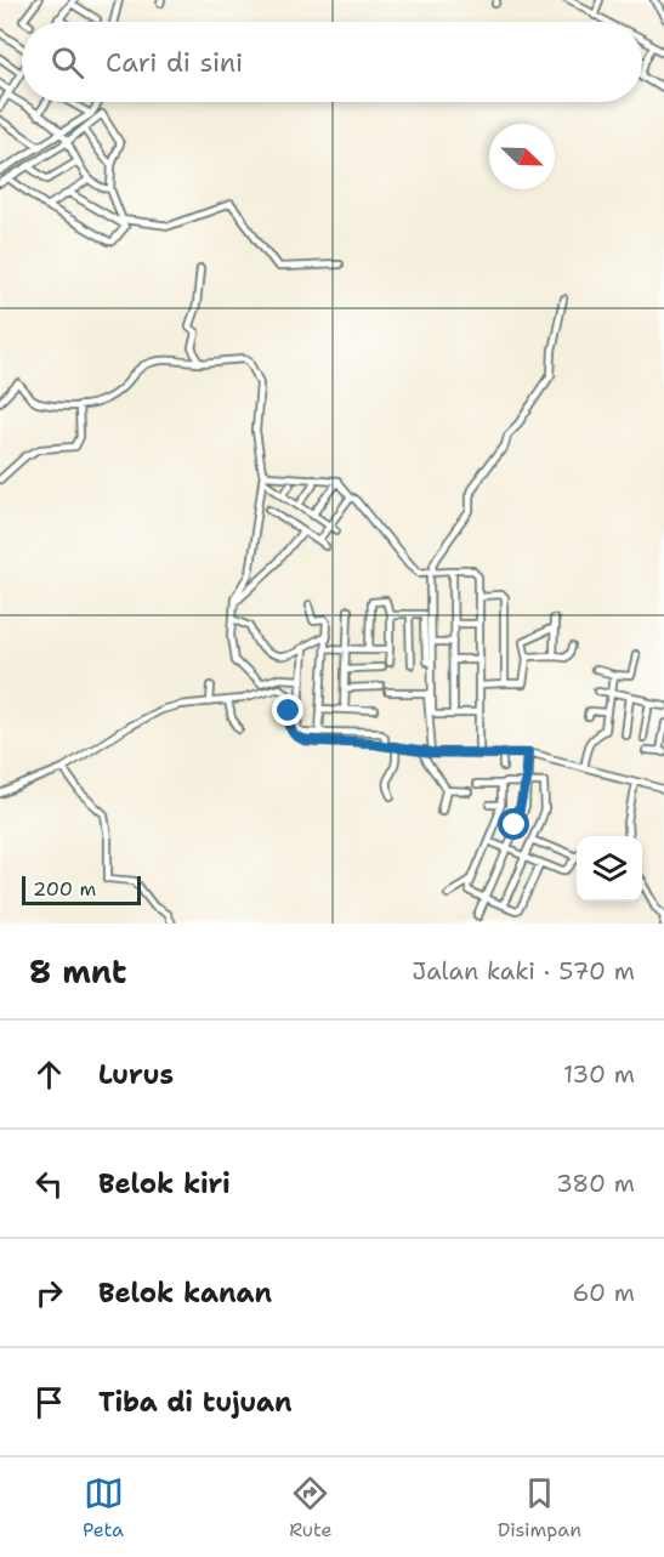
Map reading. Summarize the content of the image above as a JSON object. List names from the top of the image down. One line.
{"scale_bar":"200 m","north":"bottom right","page":{"search":"Cari di sini","scale":"200 m","heading":["8 mnt","Jalan kaki · 570 m"],"list":[["Lurus","130 m"],["Belok kiri","380 m"],["Belok kanan","60 m"],"Tiba di tujuan"],"nav":["Peta","Rute","Disimpan"]}}
